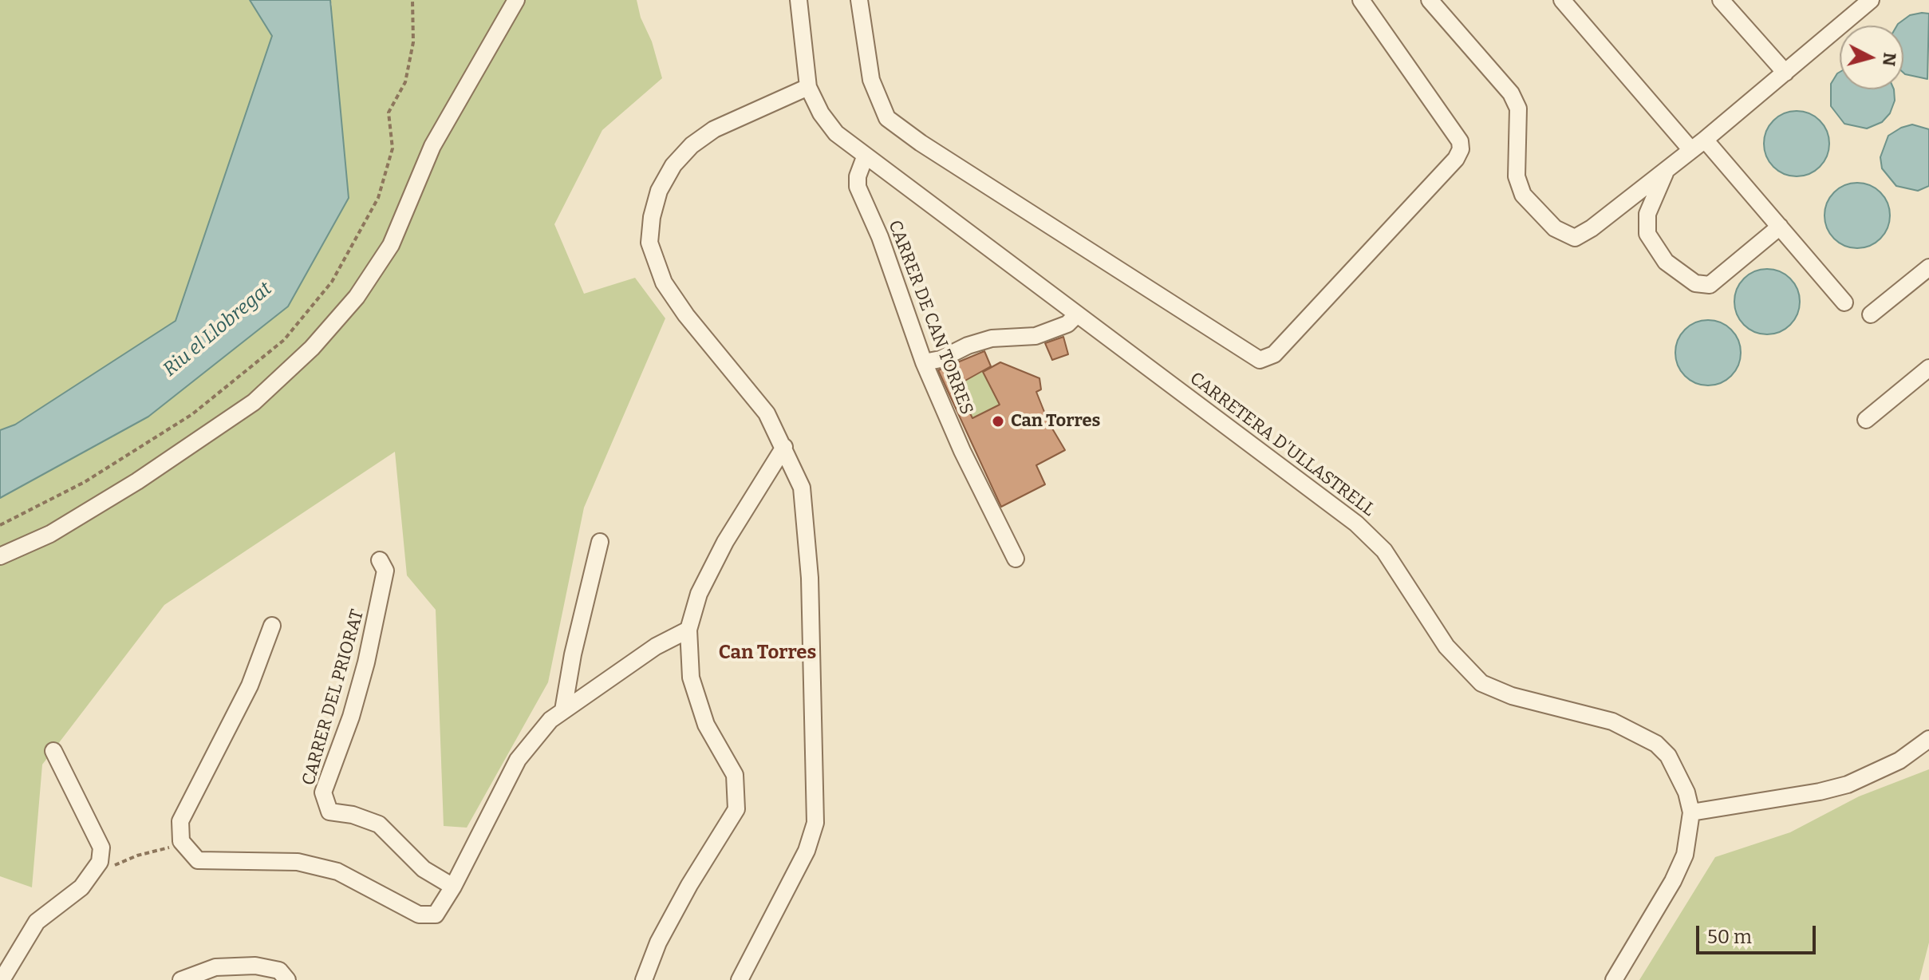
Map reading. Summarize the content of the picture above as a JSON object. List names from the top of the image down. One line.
{"streets":{"street":["CARRER DE CAN TORRES","CARRETERA D'ULLASTRELL","CARRER DEL PRIORAT"]},"crossings":[["CARRER DE CAN TORRES","CARRETERA D'ULLASTRELL"]],"districts":["Can Torres"],"water":["Riu el Llobregat"],"places":["Can Torres"],"scale_bar":"50 m","north":"right"}
